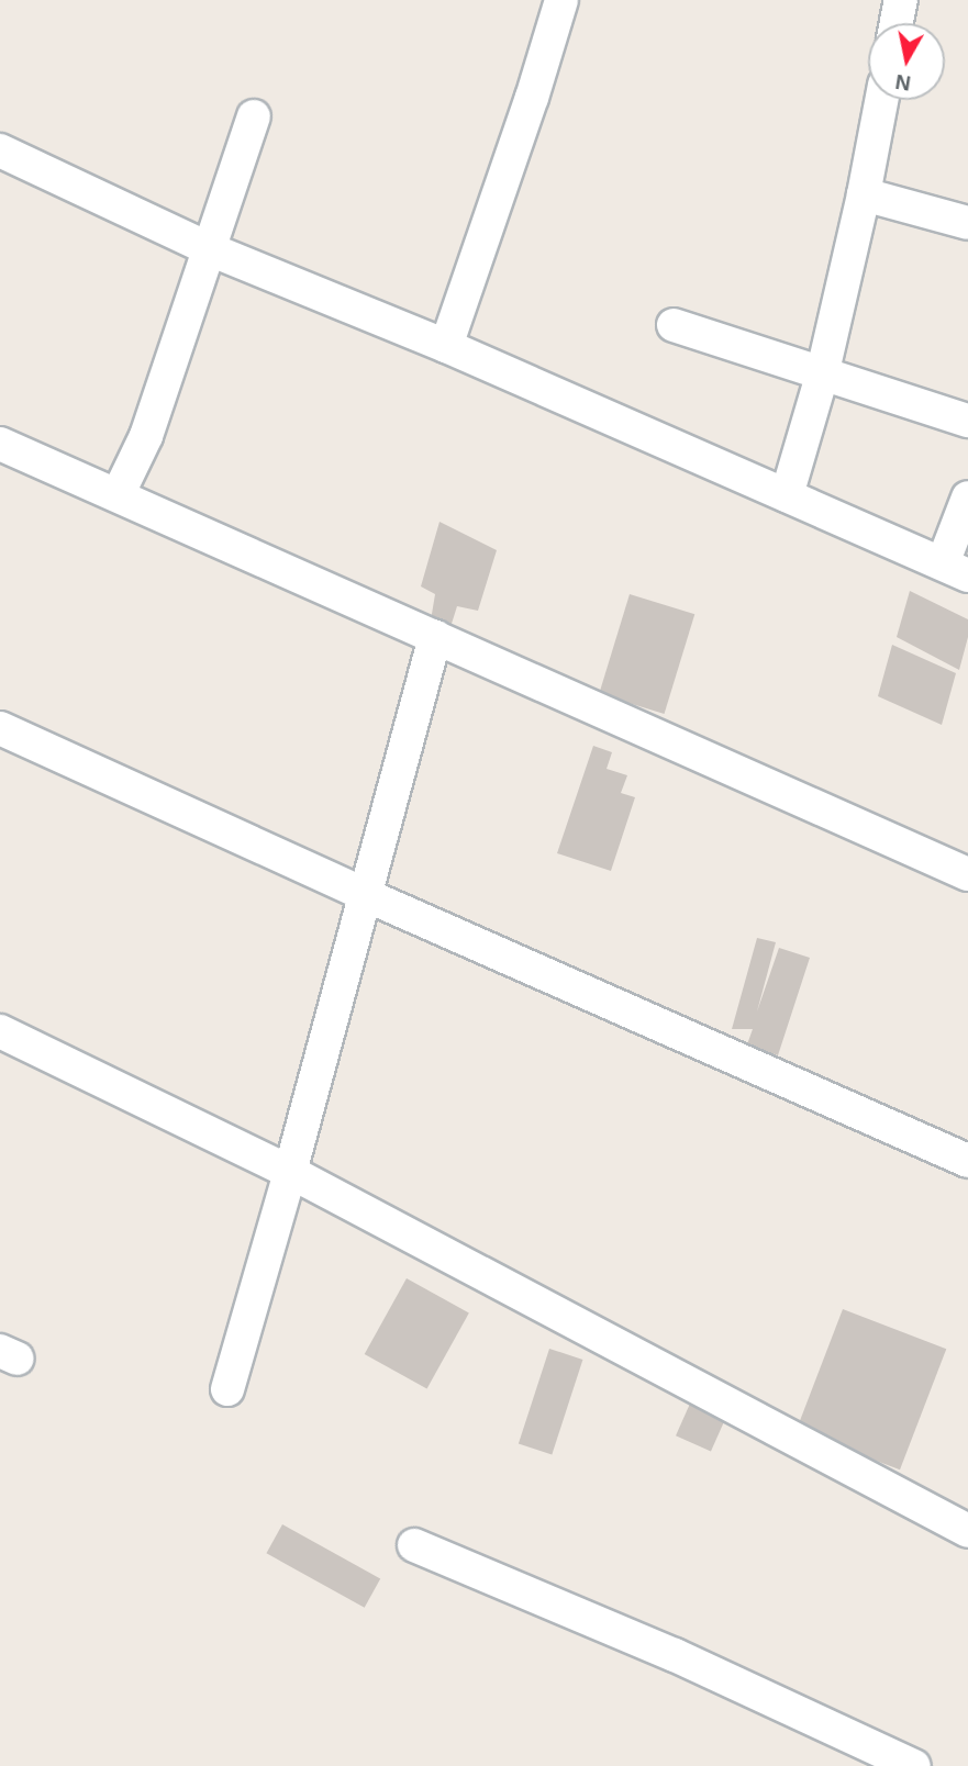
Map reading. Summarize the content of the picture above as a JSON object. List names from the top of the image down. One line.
{"north":"bottom"}
